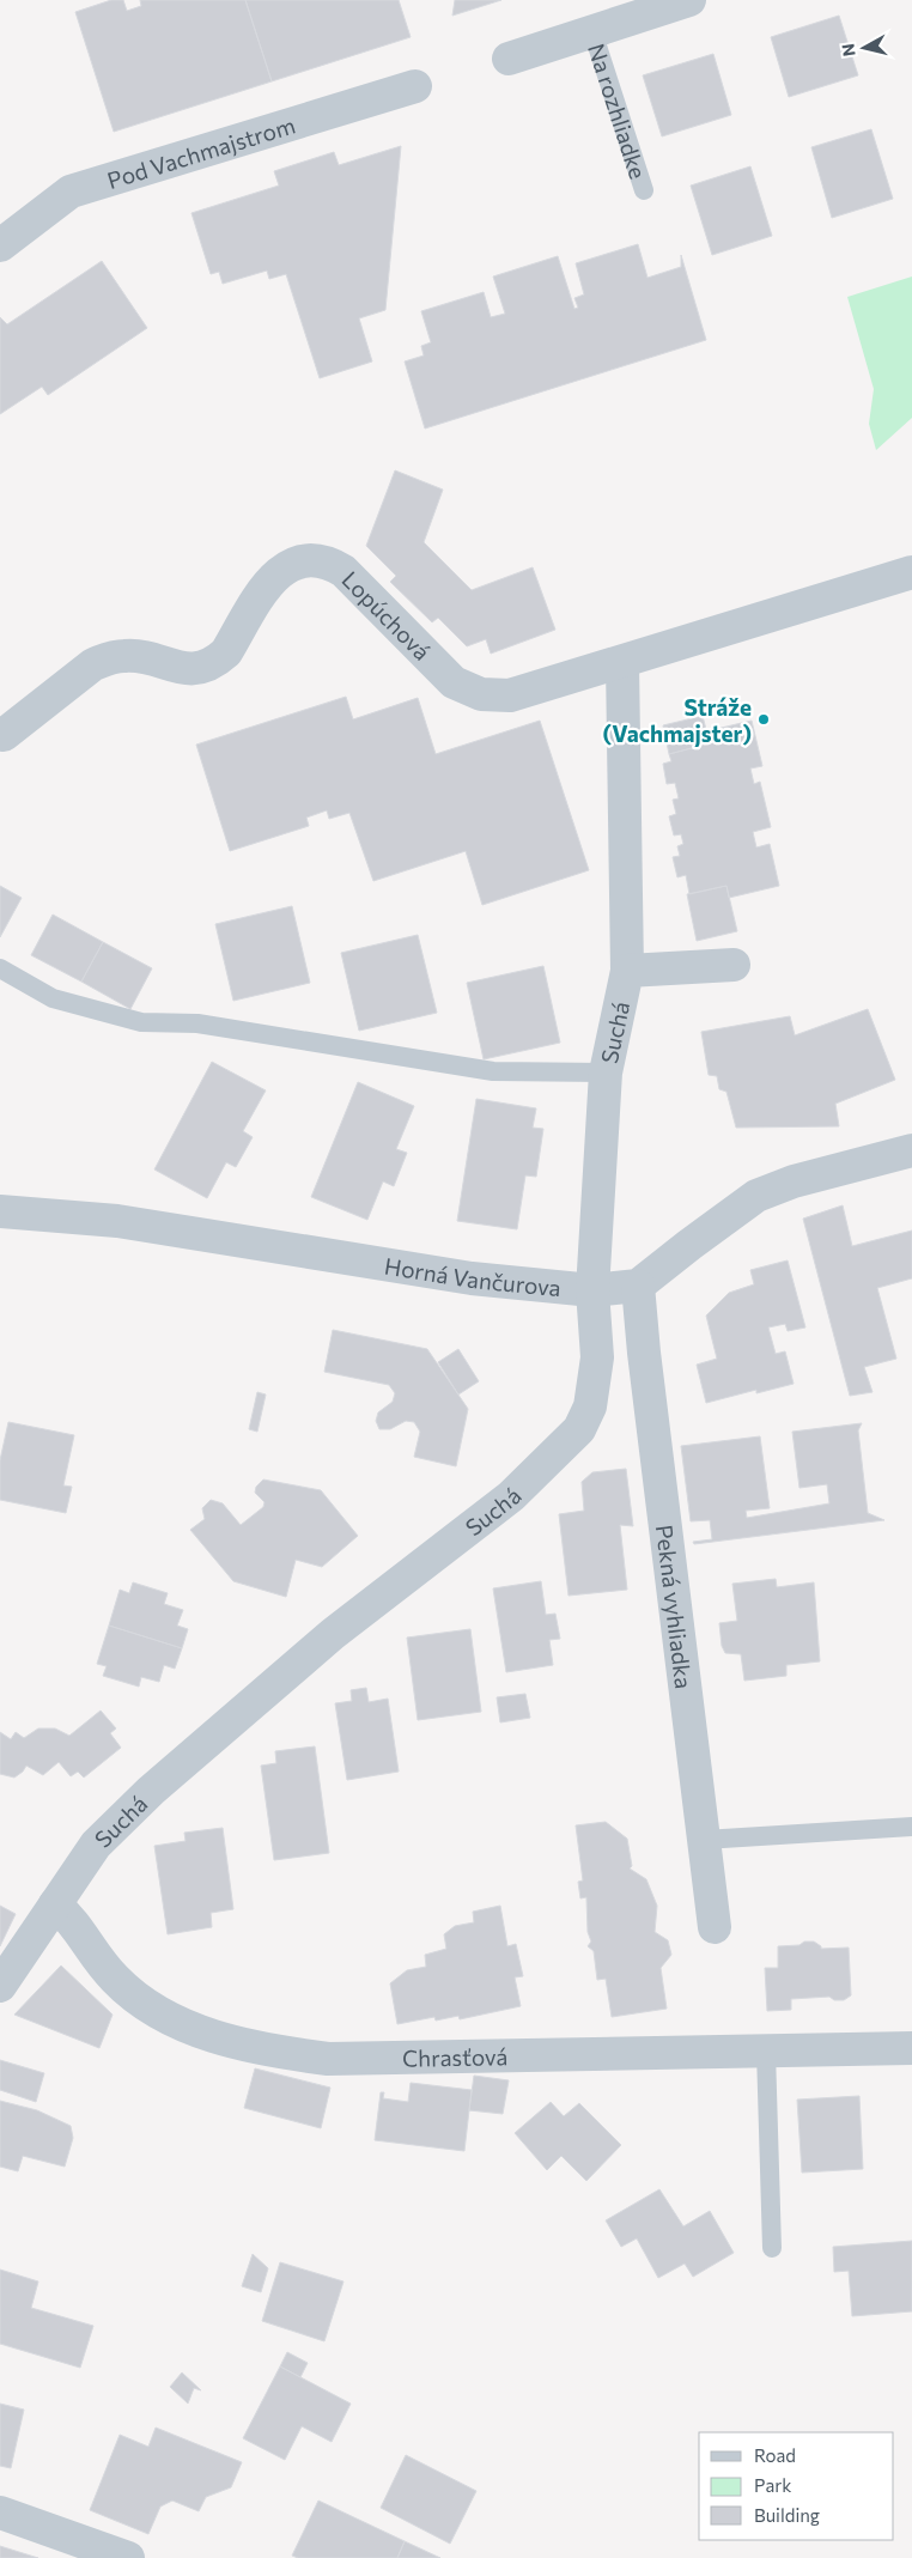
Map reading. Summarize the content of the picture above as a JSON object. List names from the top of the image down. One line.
{"streets":{"street":["Na rozhliadke","Pod Vachmajstrom","Lopúchová","Suchá","Horná Vančurova","Pekná vyhliadka","Chrasťová"]},"crossings":[["Suchá","Horná Vančurova"],["Suchá","Chrasťová"],["Horná Vančurova","Pekná vyhliadka"]],"places":["Stráže (Vachmajster)"],"legend":["Road","Park","Building"],"north":"left"}
